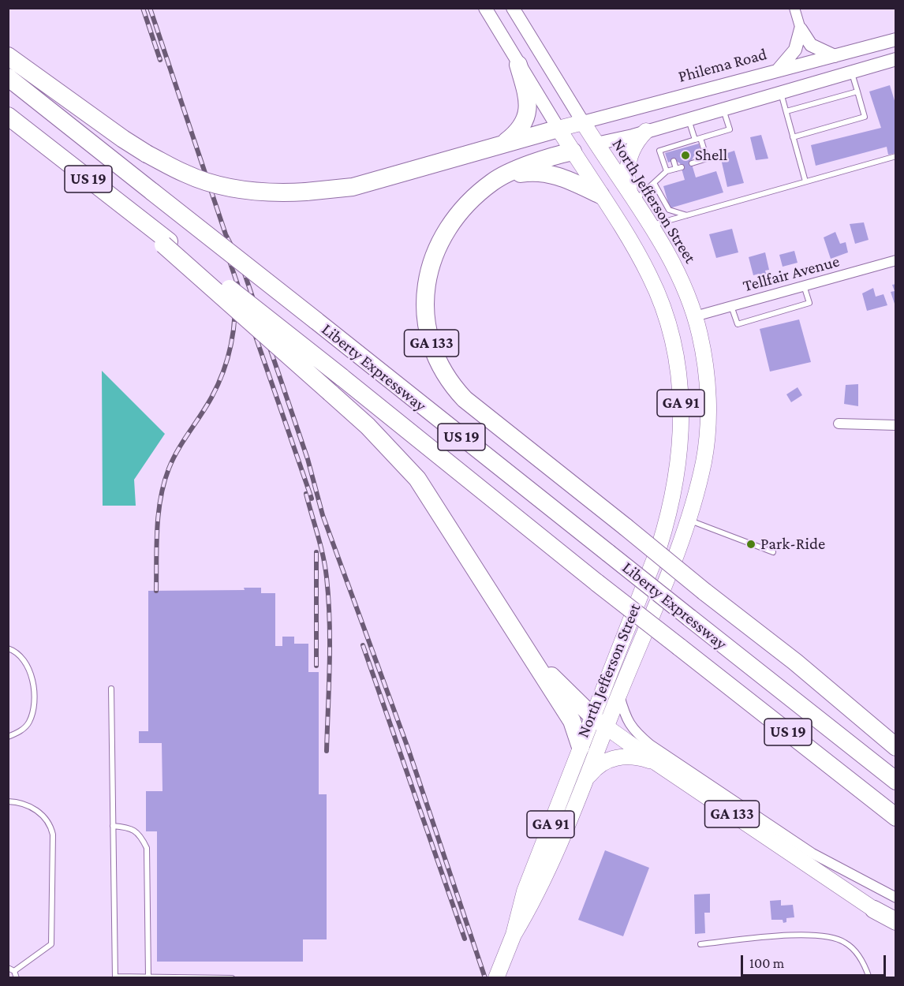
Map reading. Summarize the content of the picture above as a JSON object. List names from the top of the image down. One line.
{"streets":{"highway":["US 19","GA 133","Liberty Expressway"],"main road":["Philema Road","North Jefferson Street","GA 91"],"street":["Tellfair Avenue"]},"crossings":[["Philema Road","North Jefferson Street"],["Philema Road","GA 91"],["US 19","Liberty Expressway"],["North Jefferson Street","Tellfair Avenue"],["North Jefferson Street","GA 133"],["North Jefferson Street","GA 91"],["GA 133","GA 91"]],"places":["Shell","Park-Ride"],"scale_bar":"100 m"}
